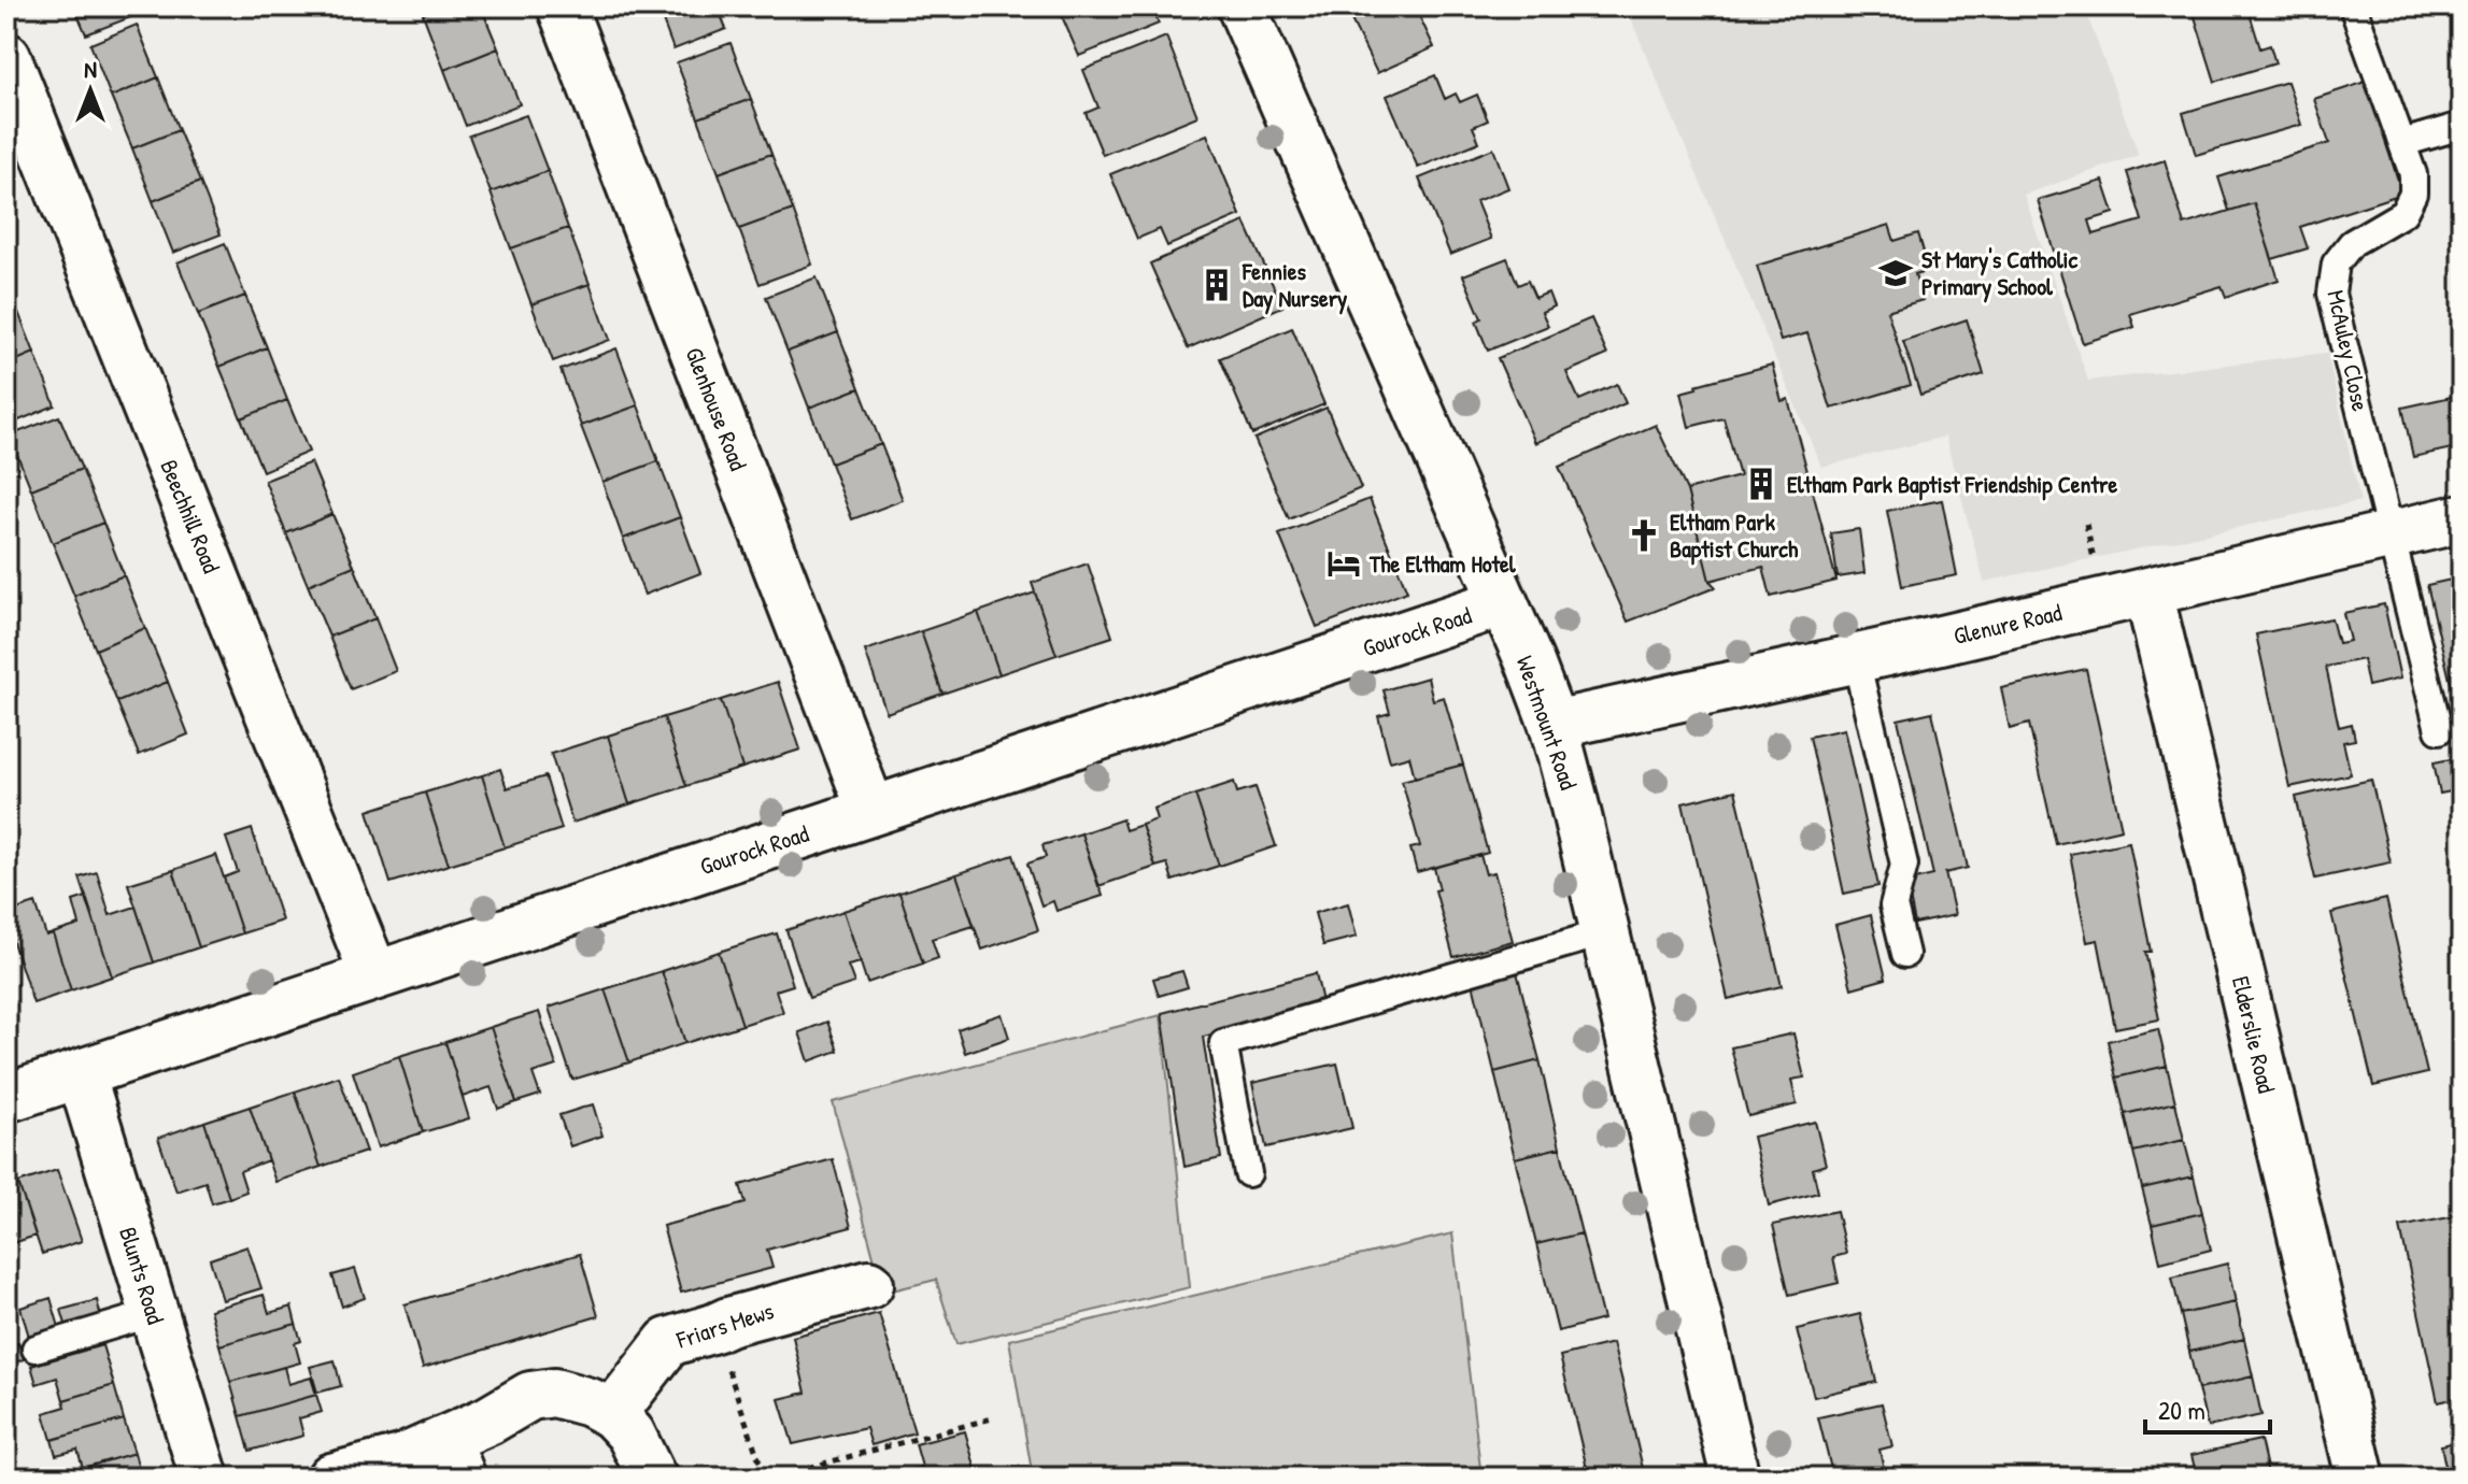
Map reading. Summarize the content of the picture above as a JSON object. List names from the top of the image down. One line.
{"streets":{"street":["Glenhouse Road","Beechhill Road","Glenure Road","Gourock Road","Westmount Road","Elderslie Road","Blunts Road","Friars Mews"],"lane":["McAuley Close"]},"crossings":[["McAuley Close","Glenure Road"],["Glenhouse Road","Gourock Road"],["Beechhill Road","Gourock Road"],["Glenure Road","Westmount Road"],["Glenure Road","Elderslie Road"],["Gourock Road","Westmount Road"],["Gourock Road","Blunts Road"]],"places":{"school or university":["St Mary's Catholic Primary School"],"building":["Fennies Day Nursery","Eltham Park Baptist Friendship Centre"],"church":["Eltham Park Baptist Church"],"hotel":["The Eltham Hotel"]},"scale_bar":"20 m","north":"top"}
